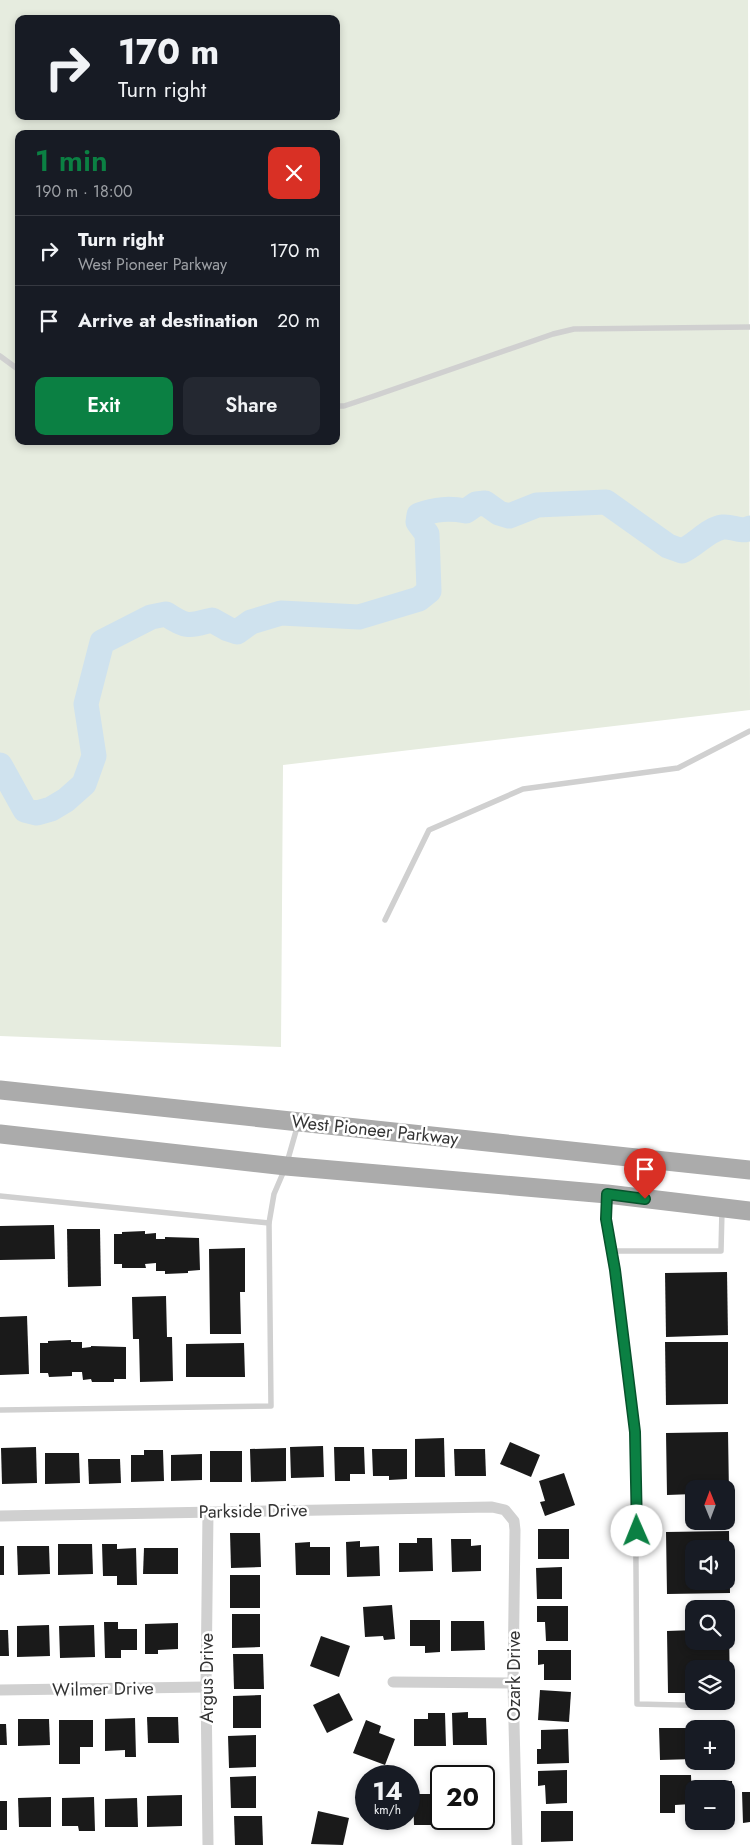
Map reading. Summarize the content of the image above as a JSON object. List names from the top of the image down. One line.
{"streets":{"main road":["West Pioneer Parkway"],"street":["Parkside Drive","Ozark Drive","Argus Drive","Wilmer Drive"]},"crossings":[["Parkside Drive","Ozark Drive"],["Parkside Drive","Argus Drive"],["Argus Drive","Wilmer Drive"]],"north":"top","page":{"turn":["170 m","Turn right"],"heading":["1 min","190 m · 18:00"],"list":[{"name":"Turn right","note":"West Pioneer Parkway","value":"170 m"},{"name":"Arrive at destination","value":"20 m"}],"buttons":["Exit","Share"],"map_buttons":["+","−"],"speed":"14 km/h","limit":"20"}}
